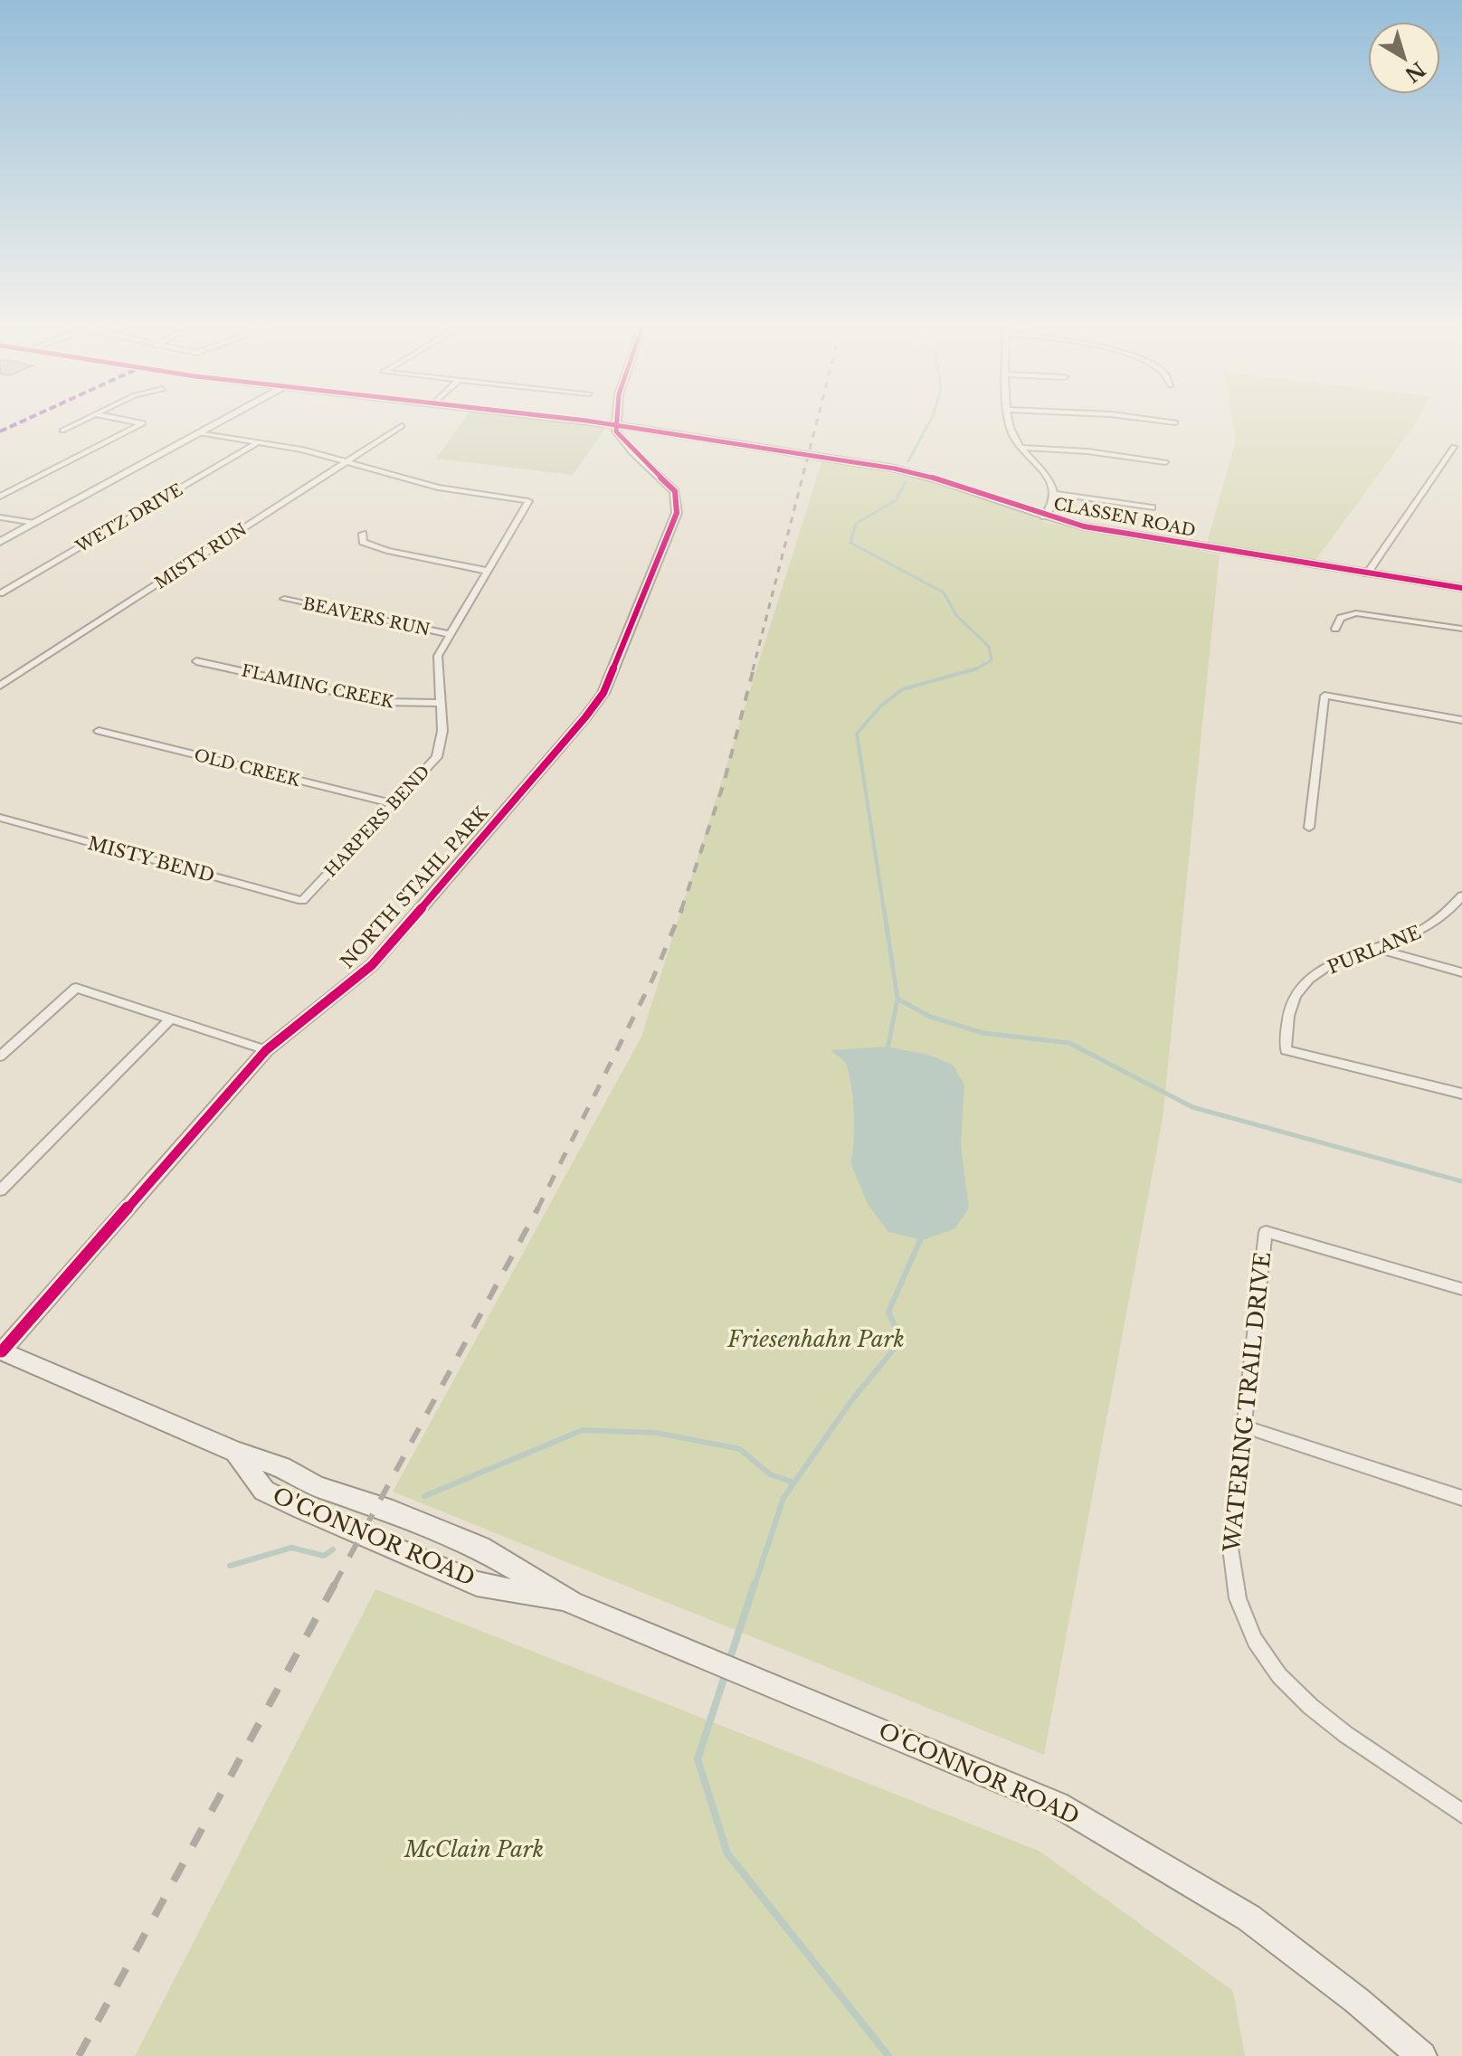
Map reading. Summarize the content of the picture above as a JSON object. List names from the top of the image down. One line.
{"streets":{"main road":["O'CONNOR ROAD"],"street":["CLASSEN ROAD","WETZ DRIVE","MISTY RUN","BEAVERS RUN","FLAMING CREEK","OLD CREEK","HARPERS BEND","MISTY BEND","NORTH STAHL PARK","PURLANE","WATERING TRAIL DRIVE"]},"crossings":[["CLASSEN ROAD","NORTH STAHL PARK"],["MISTY RUN","HARPERS BEND"],["BEAVERS RUN","HARPERS BEND"],["FLAMING CREEK","HARPERS BEND"],["OLD CREEK","HARPERS BEND"],["HARPERS BEND","MISTY BEND"],["NORTH STAHL PARK","O'CONNOR ROAD"]],"parks":["Friesenhahn Park","McClain Park"],"north":"bottom right"}
